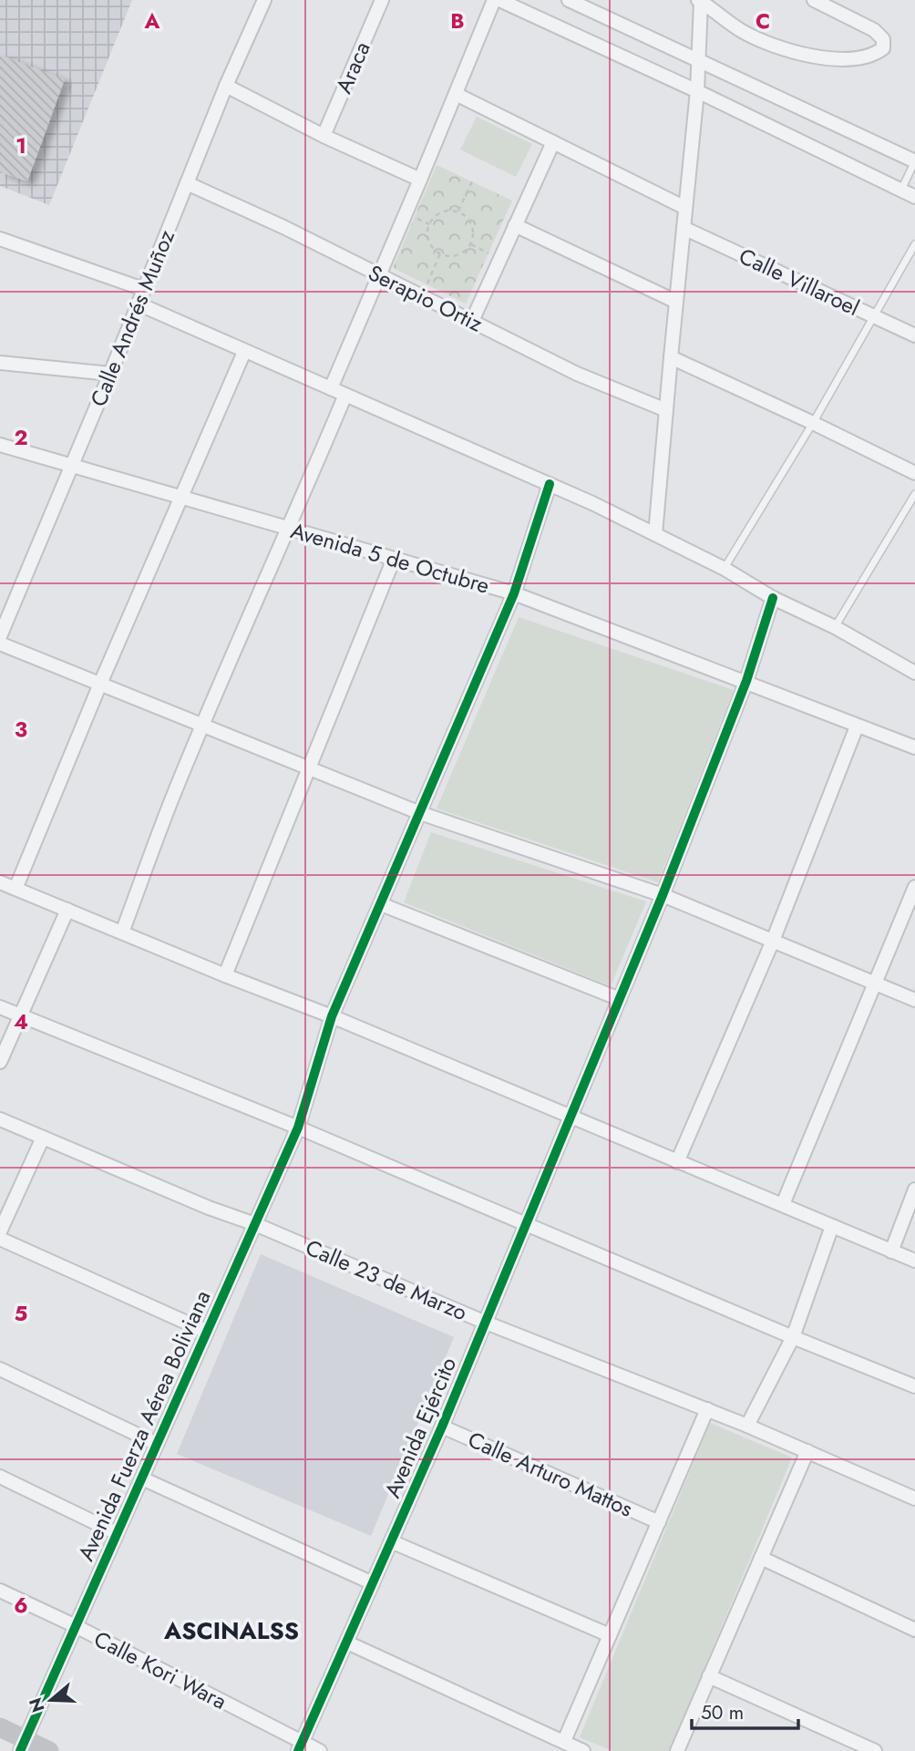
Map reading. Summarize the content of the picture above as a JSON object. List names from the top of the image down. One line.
{"streets":{"street":["Araca","Calle Villaroel","Serapio Ortiz","Calle Andrés Muñoz","Avenida 5 de Octubre","Calle 23 de Marzo","Avenida Fuerza Aérea Boliviana","Avenida Ejército","Calle Arturo Mattos","Calle Kori Wara"]},"crossings":[["Serapio Ortiz","Calle Andrés Muñoz"],["Calle Andrés Muñoz","Avenida 5 de Octubre"],["Avenida 5 de Octubre","Avenida Fuerza Aérea Boliviana"],["Avenida 5 de Octubre","Avenida Ejército"],["Calle 23 de Marzo","Avenida Fuerza Aérea Boliviana"],["Calle 23 de Marzo","Avenida Ejército"],["Avenida Fuerza Aérea Boliviana","Calle Kori Wara"],["Avenida Ejército","Calle Arturo Mattos"],["Avenida Ejército","Calle Kori Wara"]],"districts":["ASCINALSS"],"scale_bar":"50 m","north":"left","grid":{"columns":["A","B","C"],"rows":["1","2","3","4","5","6"]}}
